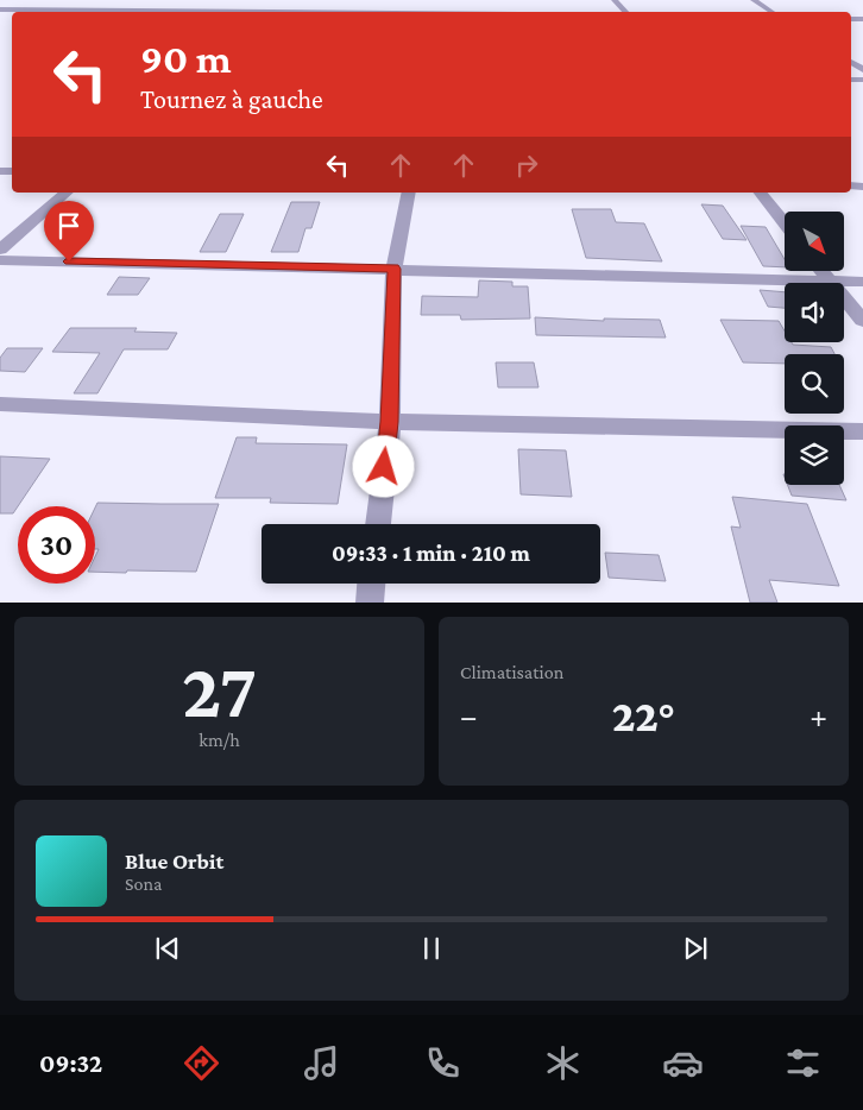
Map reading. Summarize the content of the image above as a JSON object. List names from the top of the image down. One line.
{"north":"bottom right","page":{"turn":["90 m","Tournez à gauche"],"limit":"30","trip":"09:33 · 1 min · 210 m","tile":[["27","km/h"],"Climatisation"],"heat":["−","22°","+"],"song":["Blue Orbit","Sona"],"tabs":"09:32"}}
